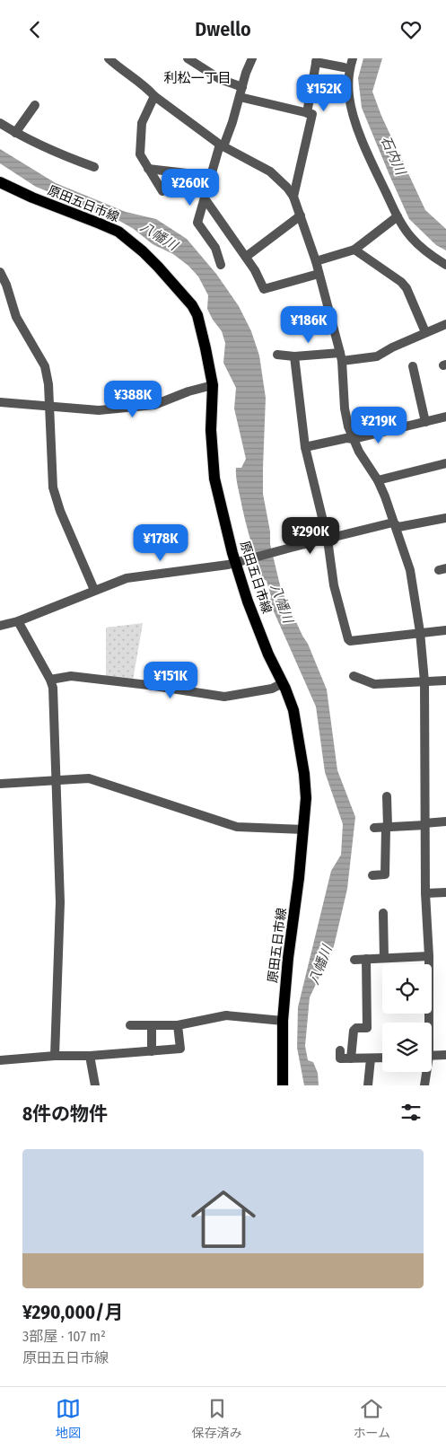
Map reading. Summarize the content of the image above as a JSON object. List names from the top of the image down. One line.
{"streets":{"main road":["原田五日市線"]},"districts":["利松一丁目"],"water":["石内川","八幡川"],"page":{"header":"Dwello","price":["¥152K","¥260K","¥186K","¥388K","¥219K","¥290K","¥178K","¥151K"],"heading":"8件の物件","list":[{"name":"¥290,000/月","note":"3部屋 · 107 m² · 原田五日市線"}],"tabs":["地図","保存済み","ホーム"]}}
